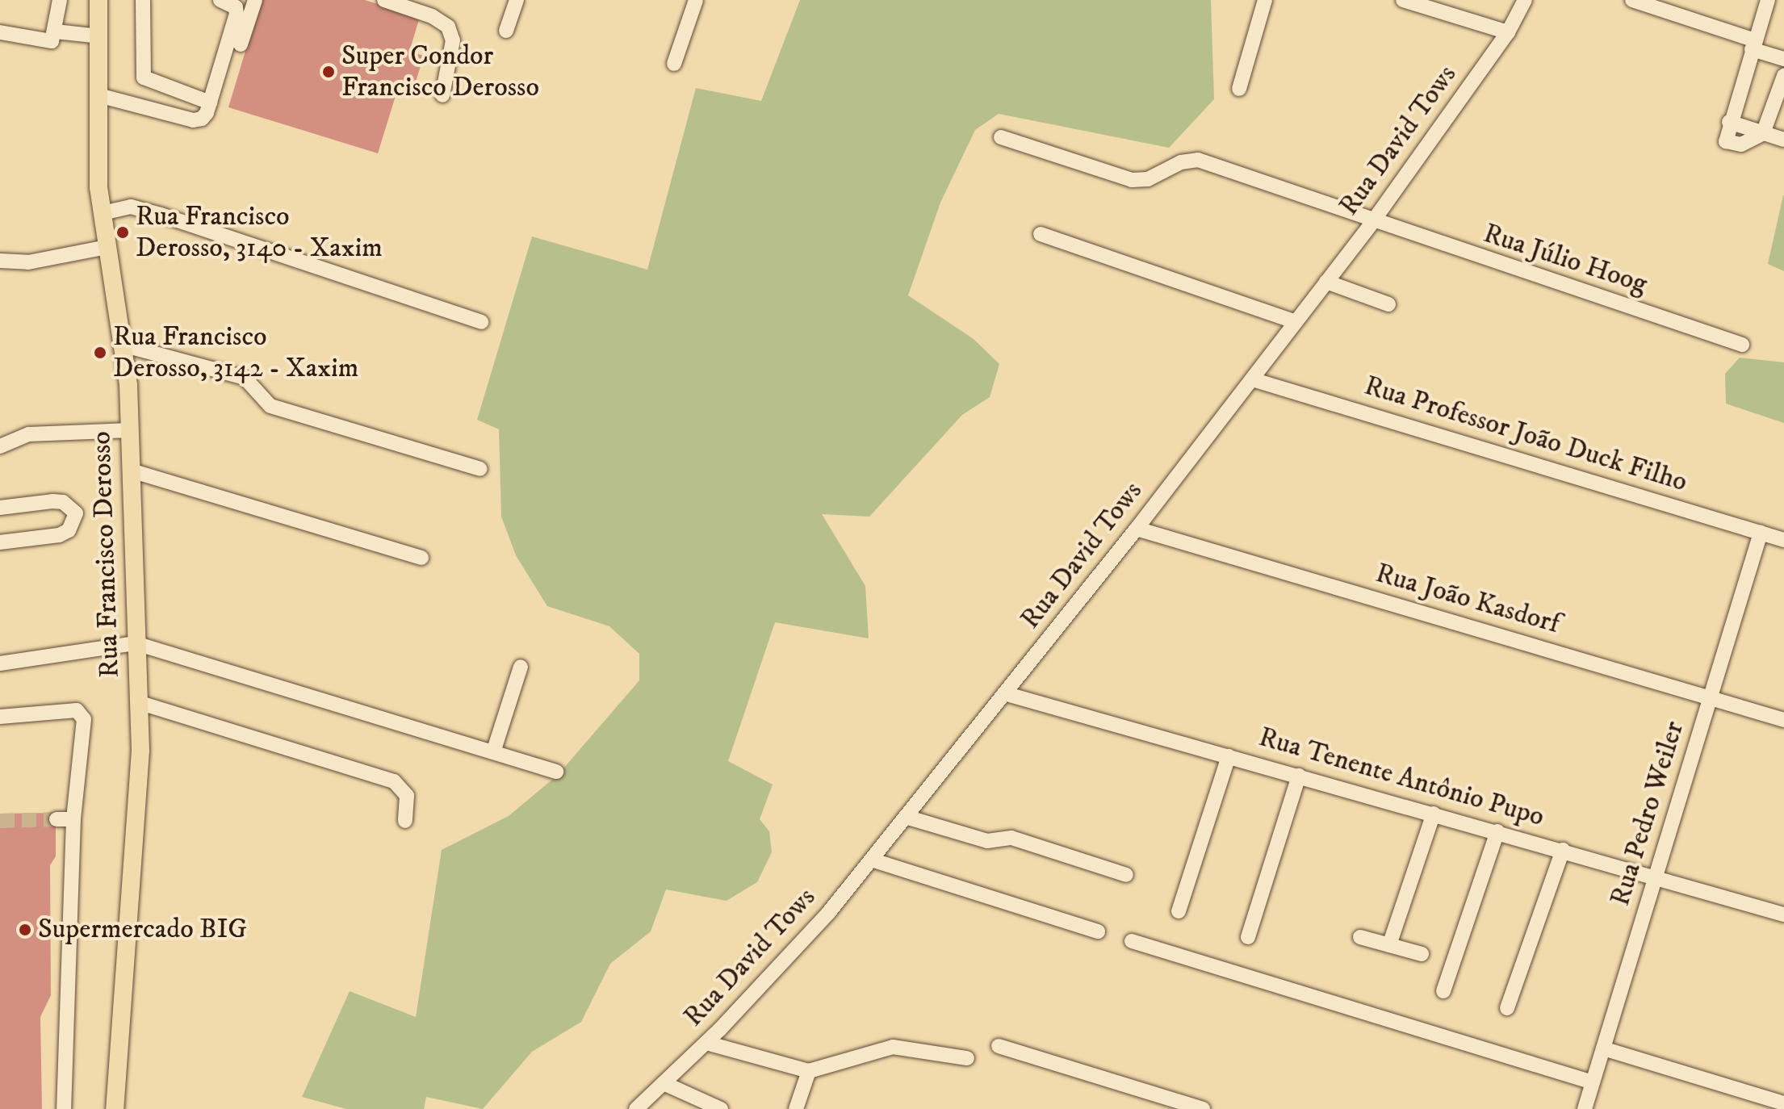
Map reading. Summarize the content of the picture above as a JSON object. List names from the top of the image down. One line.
{"streets":{"main road":["Rua Francisco Derosso"],"street":["Rua David Tows","Rua Júlio Hoog","Rua Professor João Duck Filho","Rua João Kasdorf","Rua Tenente Antônio Pupo","Rua Pedro Weiler"]},"crossings":[["Rua David Tows","Rua Júlio Hoog"],["Rua David Tows","Rua Professor João Duck Filho"],["Rua David Tows","Rua João Kasdorf"],["Rua David Tows","Rua Tenente Antônio Pupo"],["Rua Professor João Duck Filho","Rua Pedro Weiler"],["Rua João Kasdorf","Rua Pedro Weiler"],["Rua Tenente Antônio Pupo","Rua Pedro Weiler"]],"places":["Super Condor Francisco Derosso","Rua Francisco Derosso, 3140 - Xaxim","Rua Francisco Derosso, 3142 - Xaxim","Supermercado BIG"]}
